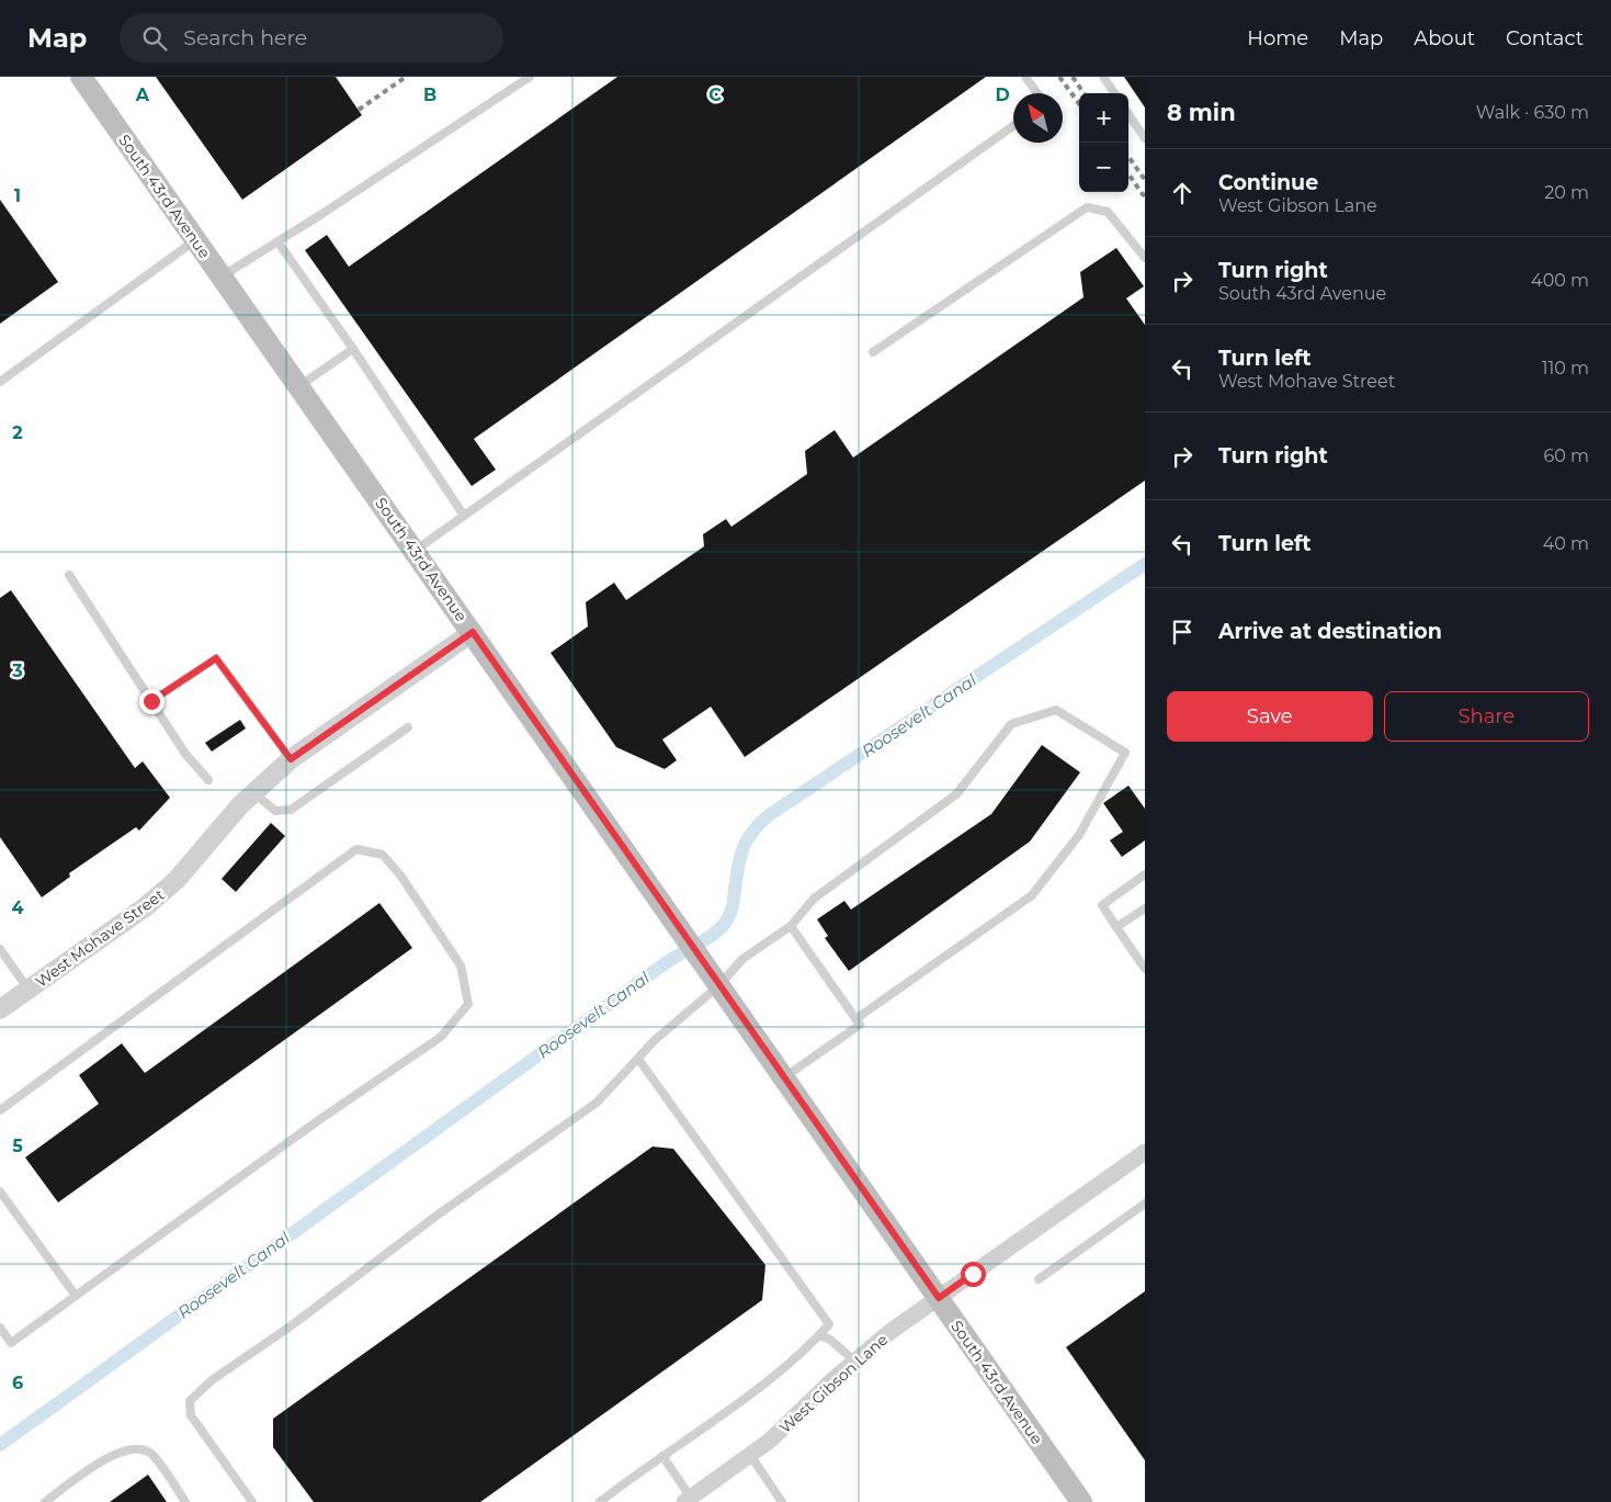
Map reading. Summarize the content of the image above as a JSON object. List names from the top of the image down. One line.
{"streets":{"main road":["South 43rd Avenue"],"street":["West Mohave Street","West Gibson Lane"]},"crossings":[["South 43rd Avenue","West Mohave Street"],["South 43rd Avenue","West Gibson Lane"]],"water":["Roosevelt Canal"],"north":"top left","page":{"header":"Map","search":"Search here","nav":["Home","Map","About","Contact"],"heading":["8 min","Walk · 630 m"],"map_buttons":["+","−"],"list":[["Continue","West Gibson Lane","20 m"],["Turn right","South 43rd Avenue","400 m"],["Turn left","West Mohave Street","110 m"],["Turn right","60 m"],["Turn left","40 m"],"Arrive at destination"],"buttons":["Save","Share"]},"grid":{"columns":["A","B","C","D"],"rows":["1","2","3","4","5","6"]}}
